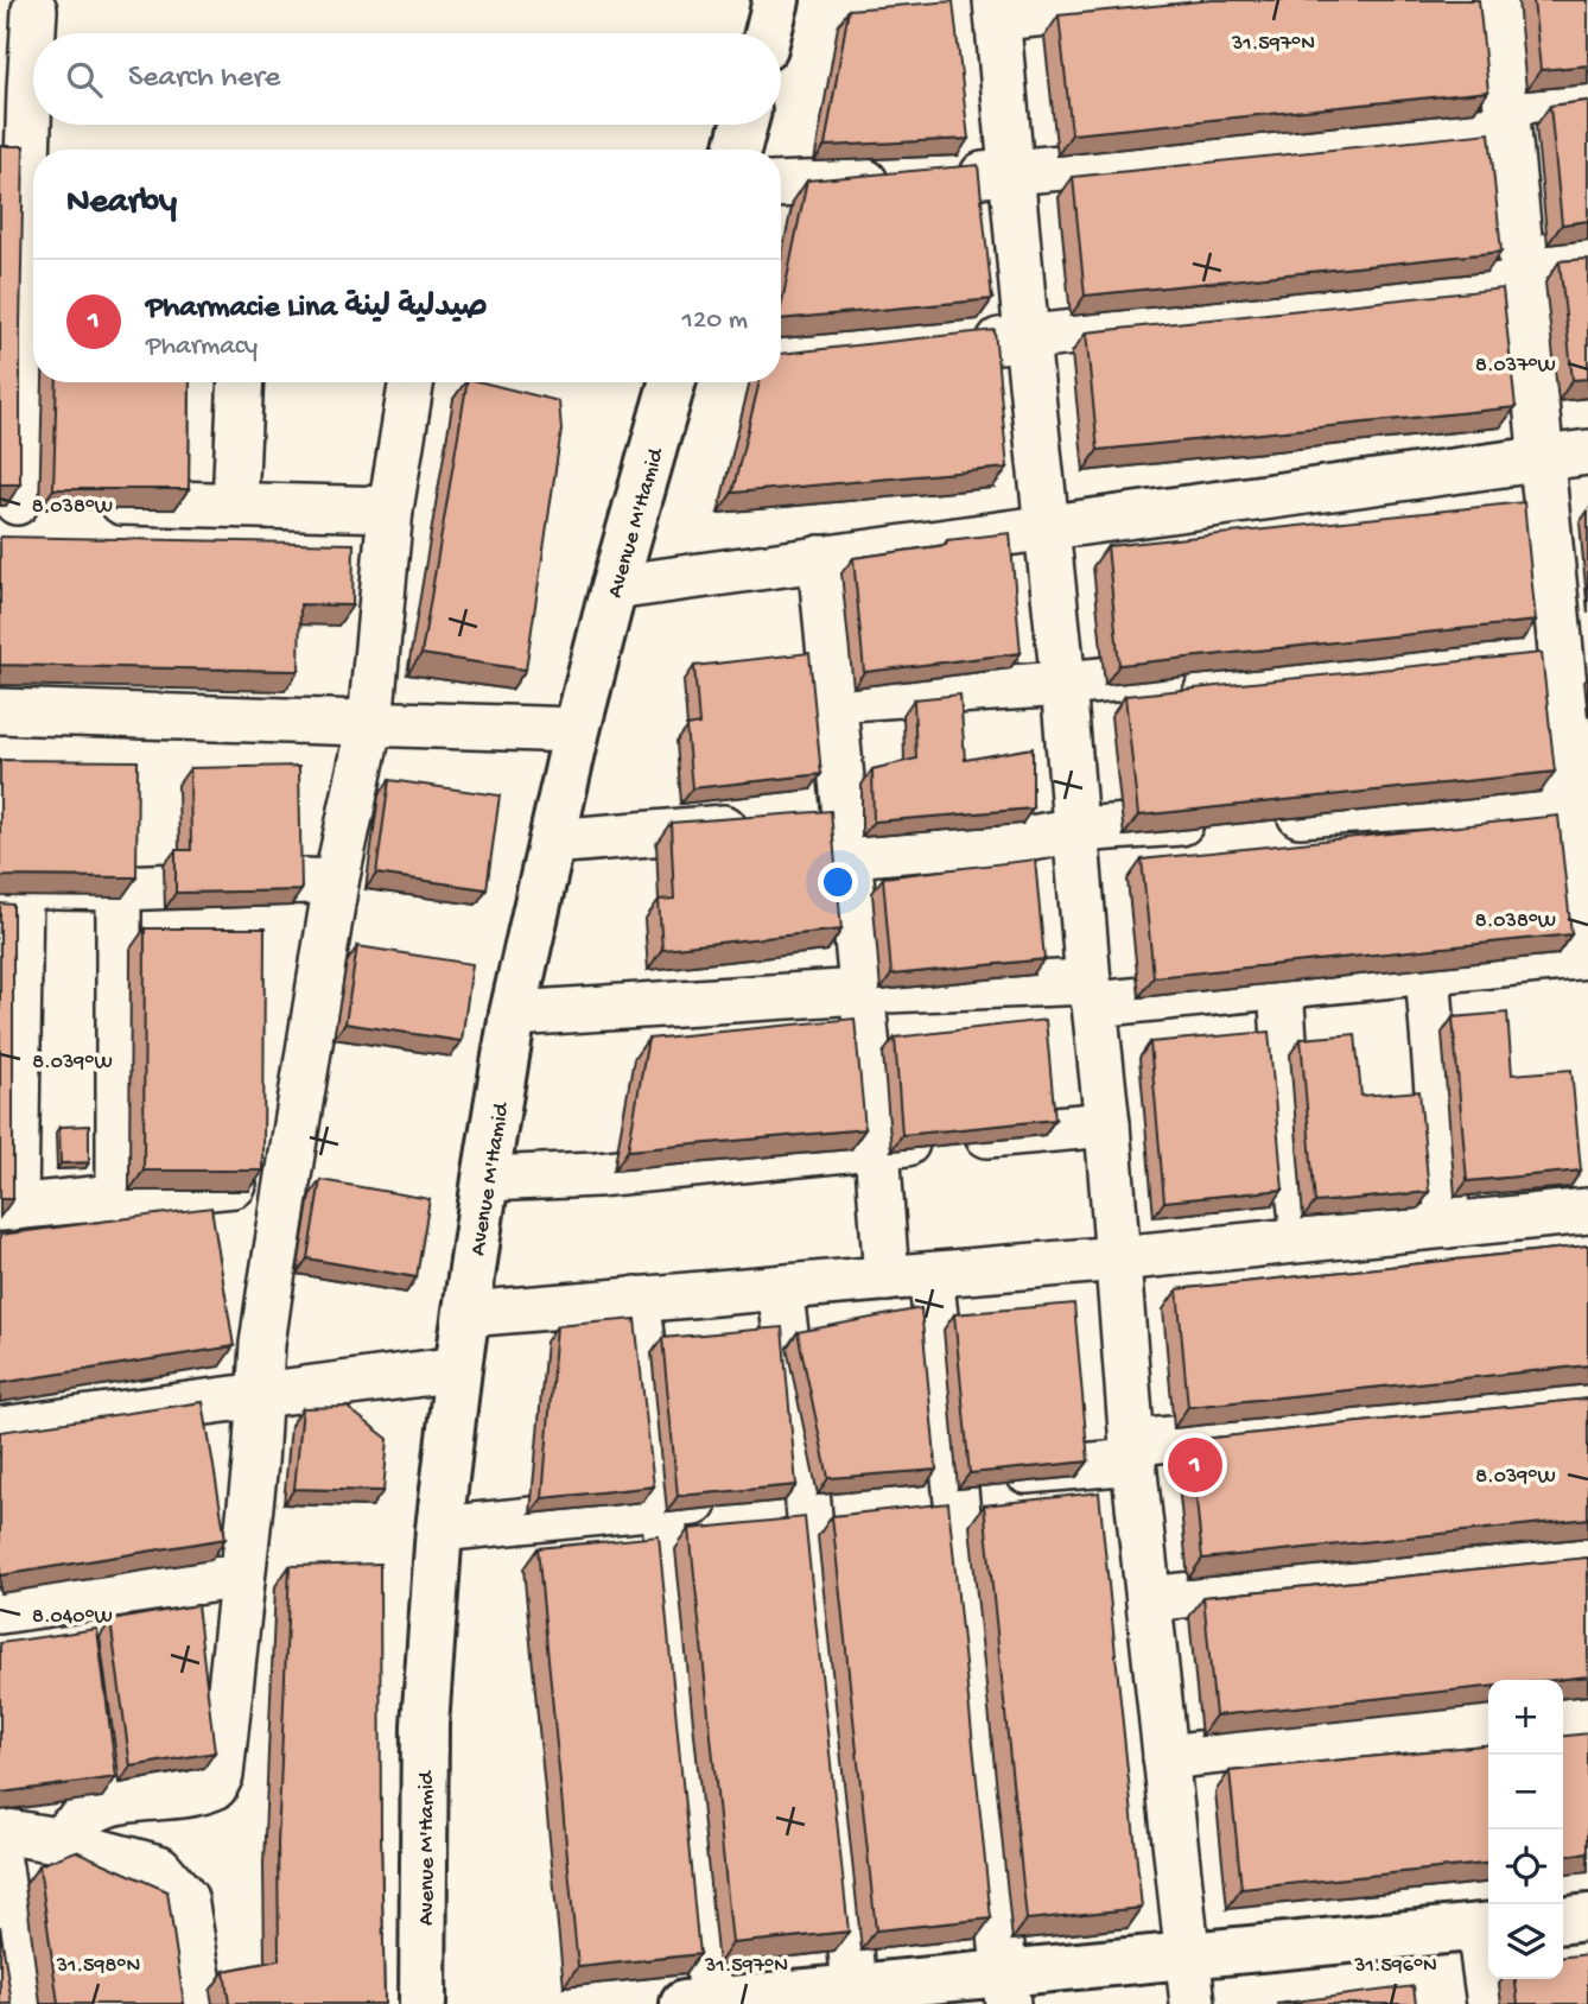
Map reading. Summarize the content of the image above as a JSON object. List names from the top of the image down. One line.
{"streets":{"street":["Avenue M'Hamid"]},"page":{"search":"Search here","heading":"Nearby","list":[{"mark":"1","name":"Pharmacie Lina صيدلية لينة","note":"Pharmacy","value":"120 m"}],"pins":"1","map_buttons":["+","−"]},"coordinates":["31.597°N","8.037°W","8.038°W","8.039°W","8.040°W","31.598°N","31.596°N"]}
